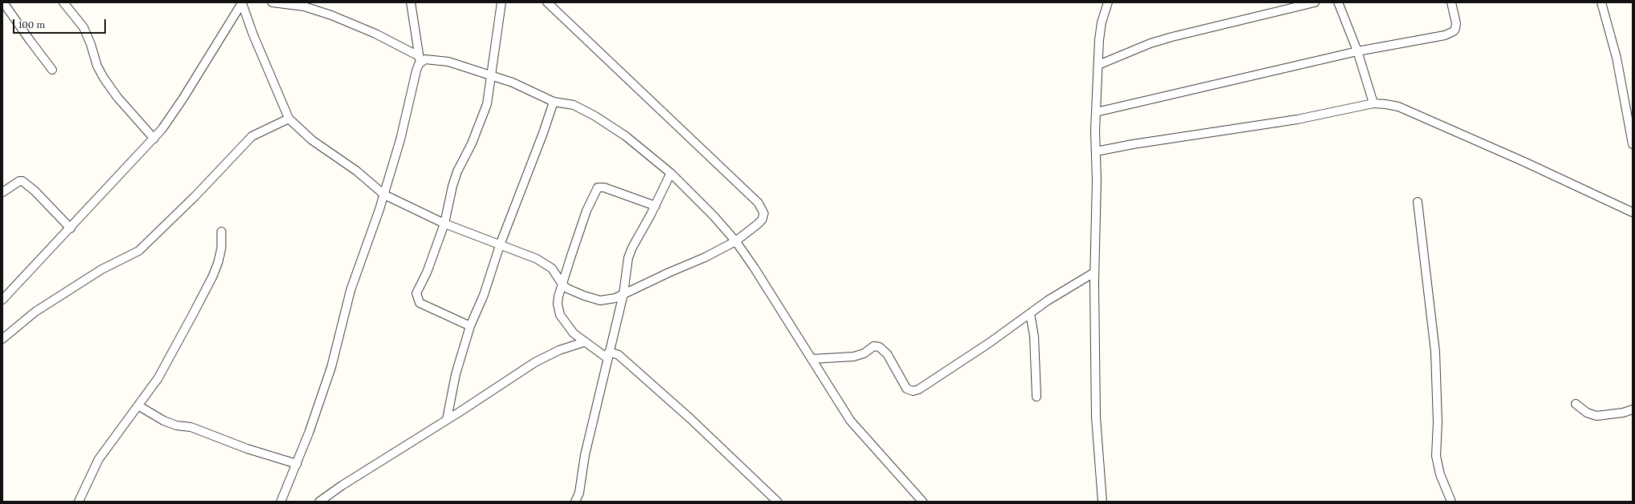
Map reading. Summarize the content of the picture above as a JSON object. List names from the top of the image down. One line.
{"scale_bar":"100 m"}
